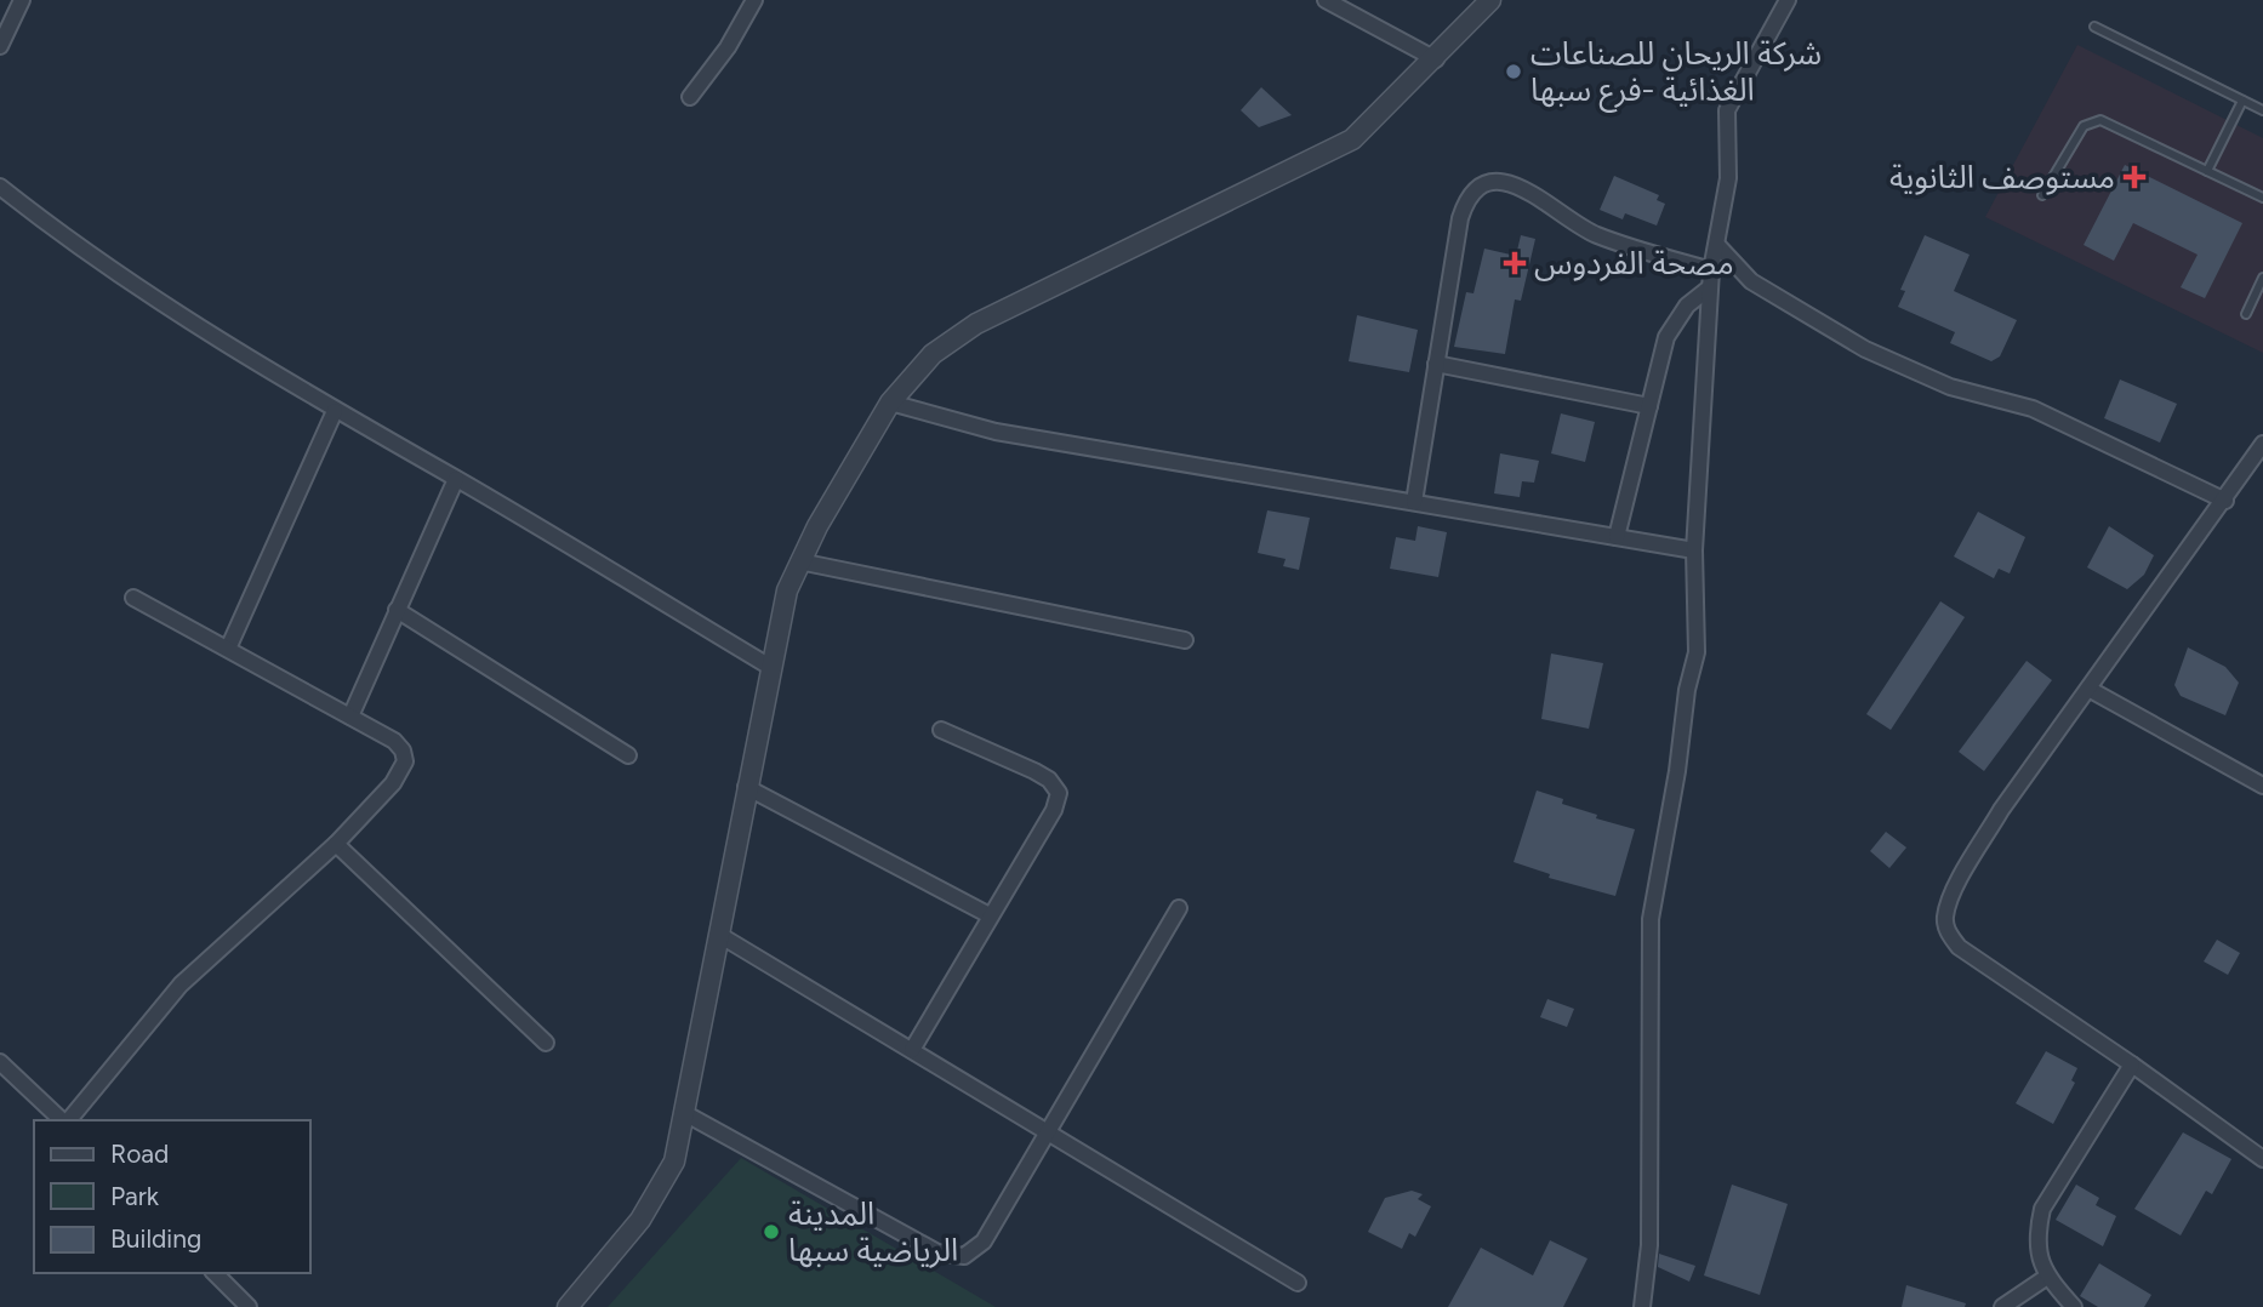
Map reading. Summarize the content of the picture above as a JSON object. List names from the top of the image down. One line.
{"places":{"other":["شركة الريحان للصناعات الغذائية -فرع سبها","المدينة الرياضية سبها"],"health":["مستوصف الثانوية","مصحة الفردوس"]},"legend":["Road","Park","Building"]}
